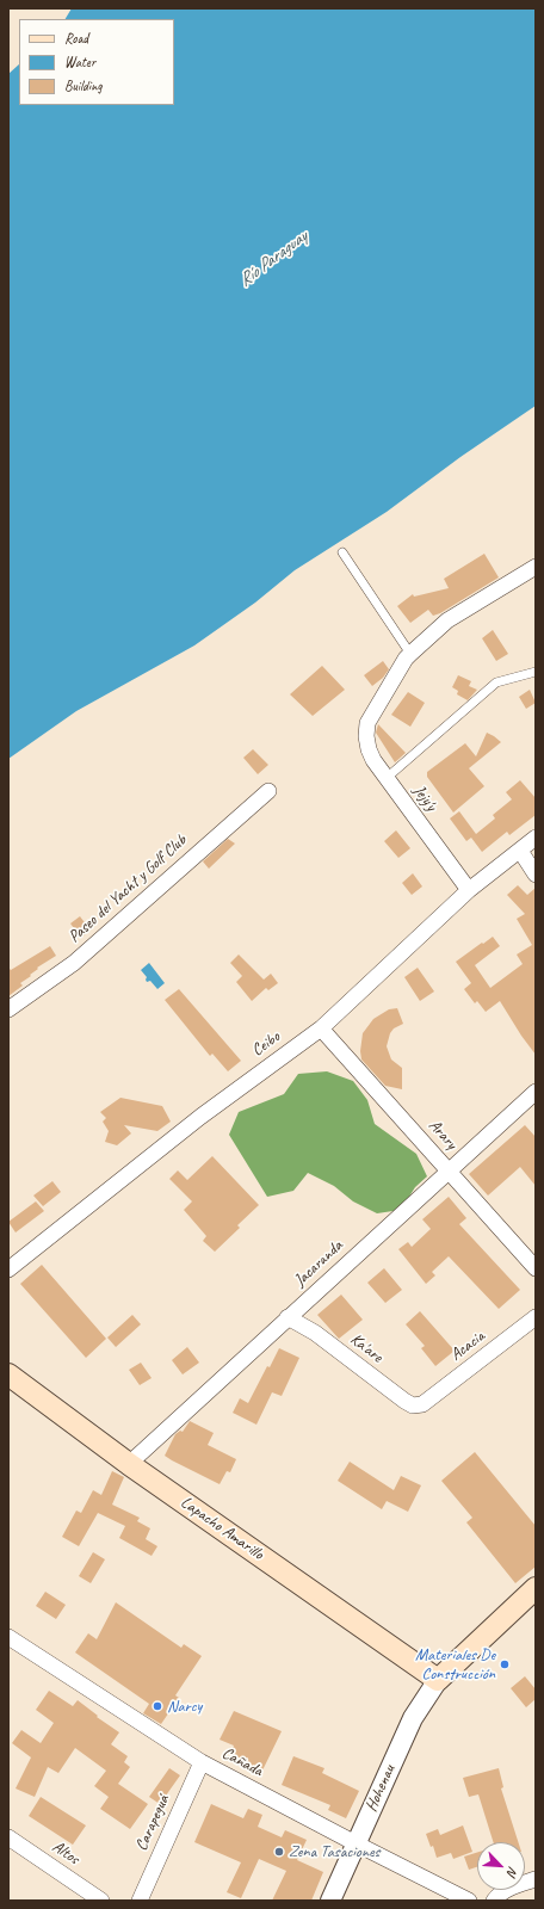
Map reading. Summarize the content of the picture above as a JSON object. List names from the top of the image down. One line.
{"streets":{"main road":["Lapacho Amarillo"],"street":["Jejy'y","Paseo del Yacht y Golf Club","Ceibo","Arary","Jacaranda","Acacia","Ka'are","Cañada","Hohenau","Carapeguá","Altos"]},"crossings":[["Jejy'y","Ceibo"],["Ceibo","Arary"],["Arary","Jacaranda"],["Jacaranda","Ka'are"],["Jacaranda","Lapacho Amarillo"],["Acacia","Ka'are"],["Lapacho Amarillo","Hohenau"],["Cañada","Hohenau"],["Cañada","Carapeguá"]],"water":["Río Paraguay"],"places":["Materiales De Construcción","Narcy","Zena Tasaciones"],"legend":["Road","Water","Building"],"north":"bottom right"}
